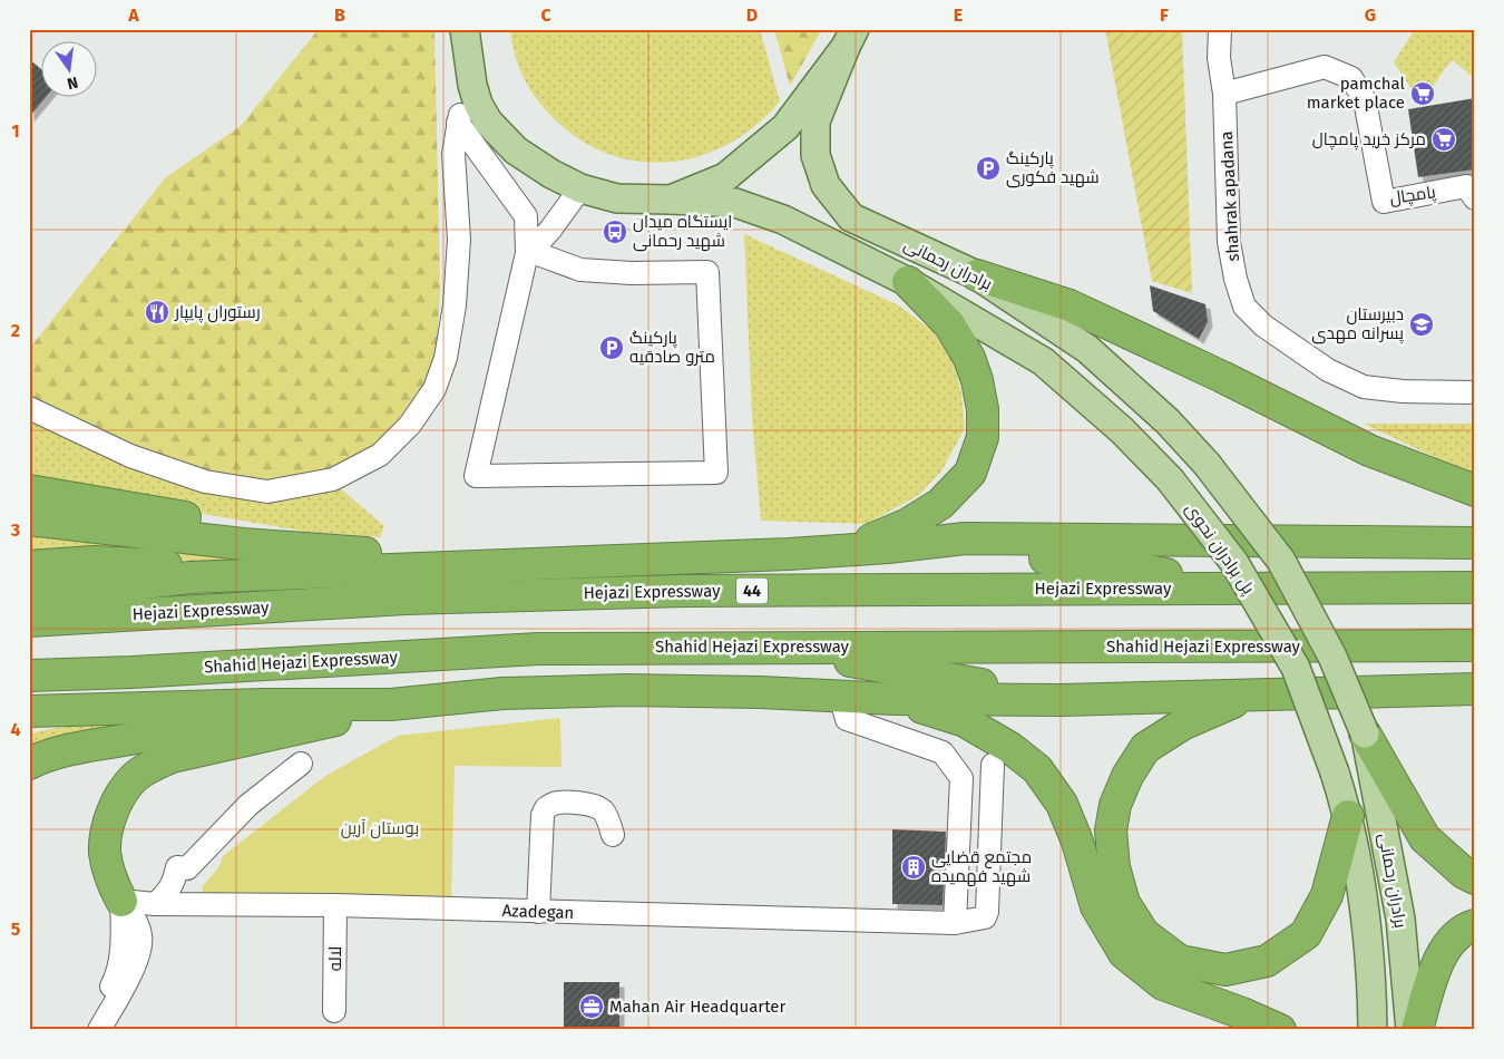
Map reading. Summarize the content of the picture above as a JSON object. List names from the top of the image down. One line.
{"streets":{"highway":["Hejazi Expressway","44","Shahid Hejazi Expressway"],"main road":["برادران رحمانی","پل برادران نحوی"],"street":["پامچال","shahrak apadana","Azadegan","لاله"]},"crossings":[["پامچال","shahrak apadana"],["برادران رحمانی","پل برادران نحوی"],["Azadegan","لاله"]],"parks":["بوستان آرین"],"places":{"supermarket":["pamchal market place","مرکز خرید پامچال"],"parking":["پارکینگ شهید فکوری","پارکینگ مترو صادقیه"],"bus stop":["ایستگاه میدان شهید رحمانی"],"restaurant":["رستوران پایپار"],"school or university":["دبیرستان پسرانه مهدی"],"building":["مجتمع قضایی شهید فهمیده"],"office":["Mahan Air Headquarter"]},"north":"bottom","grid":{"columns":["A","B","C","D","E","F","G"],"rows":["1","2","3","4","5"]}}
